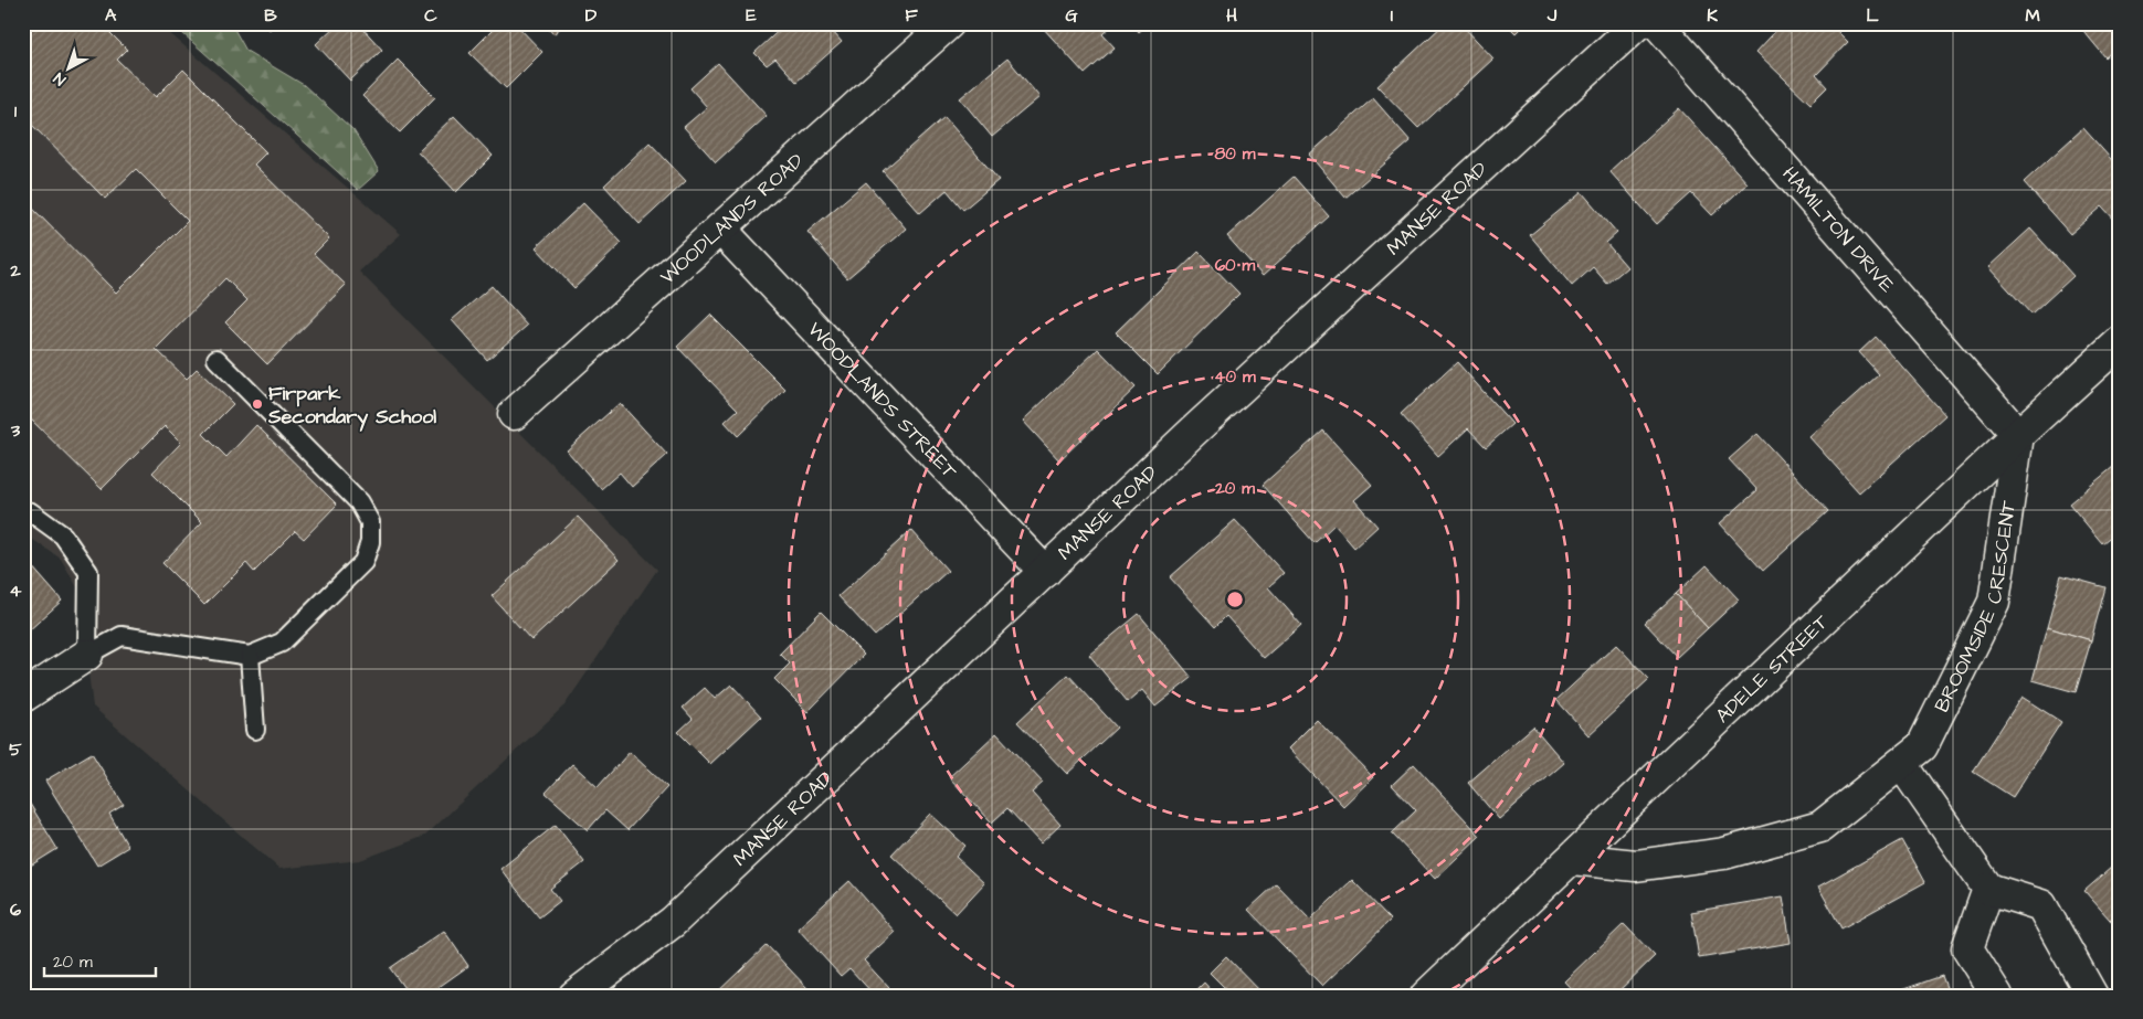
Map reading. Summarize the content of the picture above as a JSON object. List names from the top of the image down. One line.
{"streets":{"street":["MANSE ROAD","WOODLANDS ROAD","HAMILTON DRIVE","WOODLANDS STREET","BROOMSIDE CRESCENT","ADELE STREET"]},"crossings":[["MANSE ROAD","WOODLANDS STREET"],["WOODLANDS ROAD","WOODLANDS STREET"],["HAMILTON DRIVE","BROOMSIDE CRESCENT"],["HAMILTON DRIVE","ADELE STREET"],["BROOMSIDE CRESCENT","ADELE STREET"]],"places":["Firpark Secondary School"],"scale_bar":"20 m","north":"bottom left","grid":{"columns":["A","B","C","D","E","F","G","H","I","J","K","L","M"],"rows":["1","2","3","4","5","6"]},"rings":["80 m","60 m","40 m","20 m"]}
